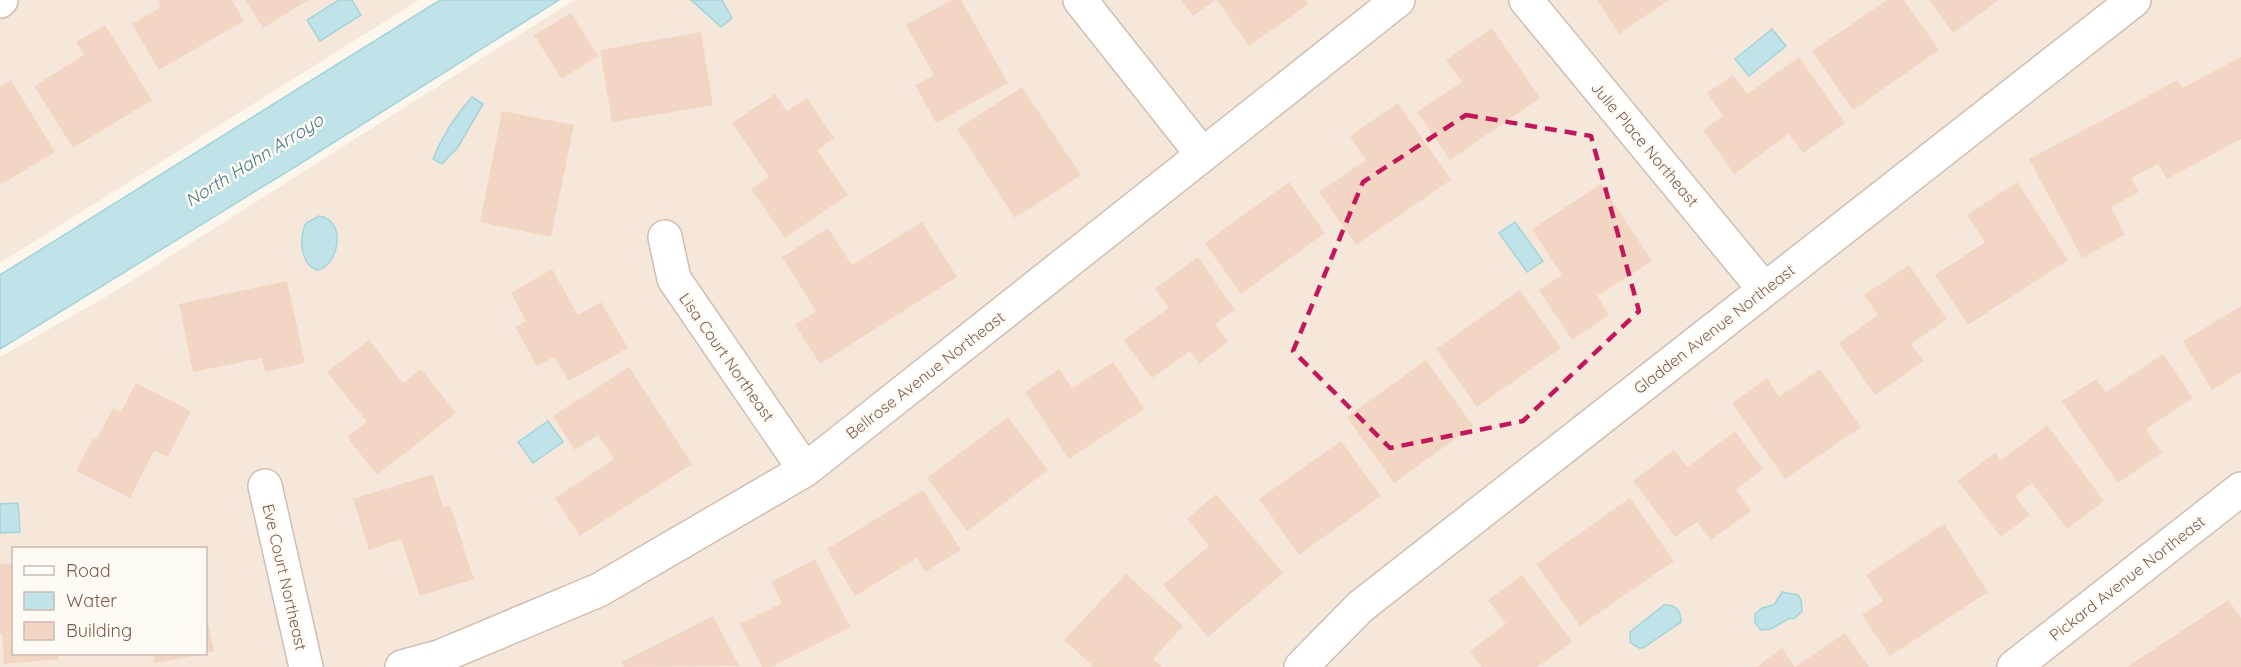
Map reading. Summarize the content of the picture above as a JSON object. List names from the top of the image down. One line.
{"streets":{"street":["Julie Place Northeast","Gladden Avenue Northeast","Lisa Court Northeast","Bellrose Avenue Northeast","Eve Court Northeast","Pickard Avenue Northeast"]},"crossings":[["Julie Place Northeast","Gladden Avenue Northeast"],["Lisa Court Northeast","Bellrose Avenue Northeast"]],"water":["North Hahn Arroyo"],"legend":["Road","Water","Building"]}
